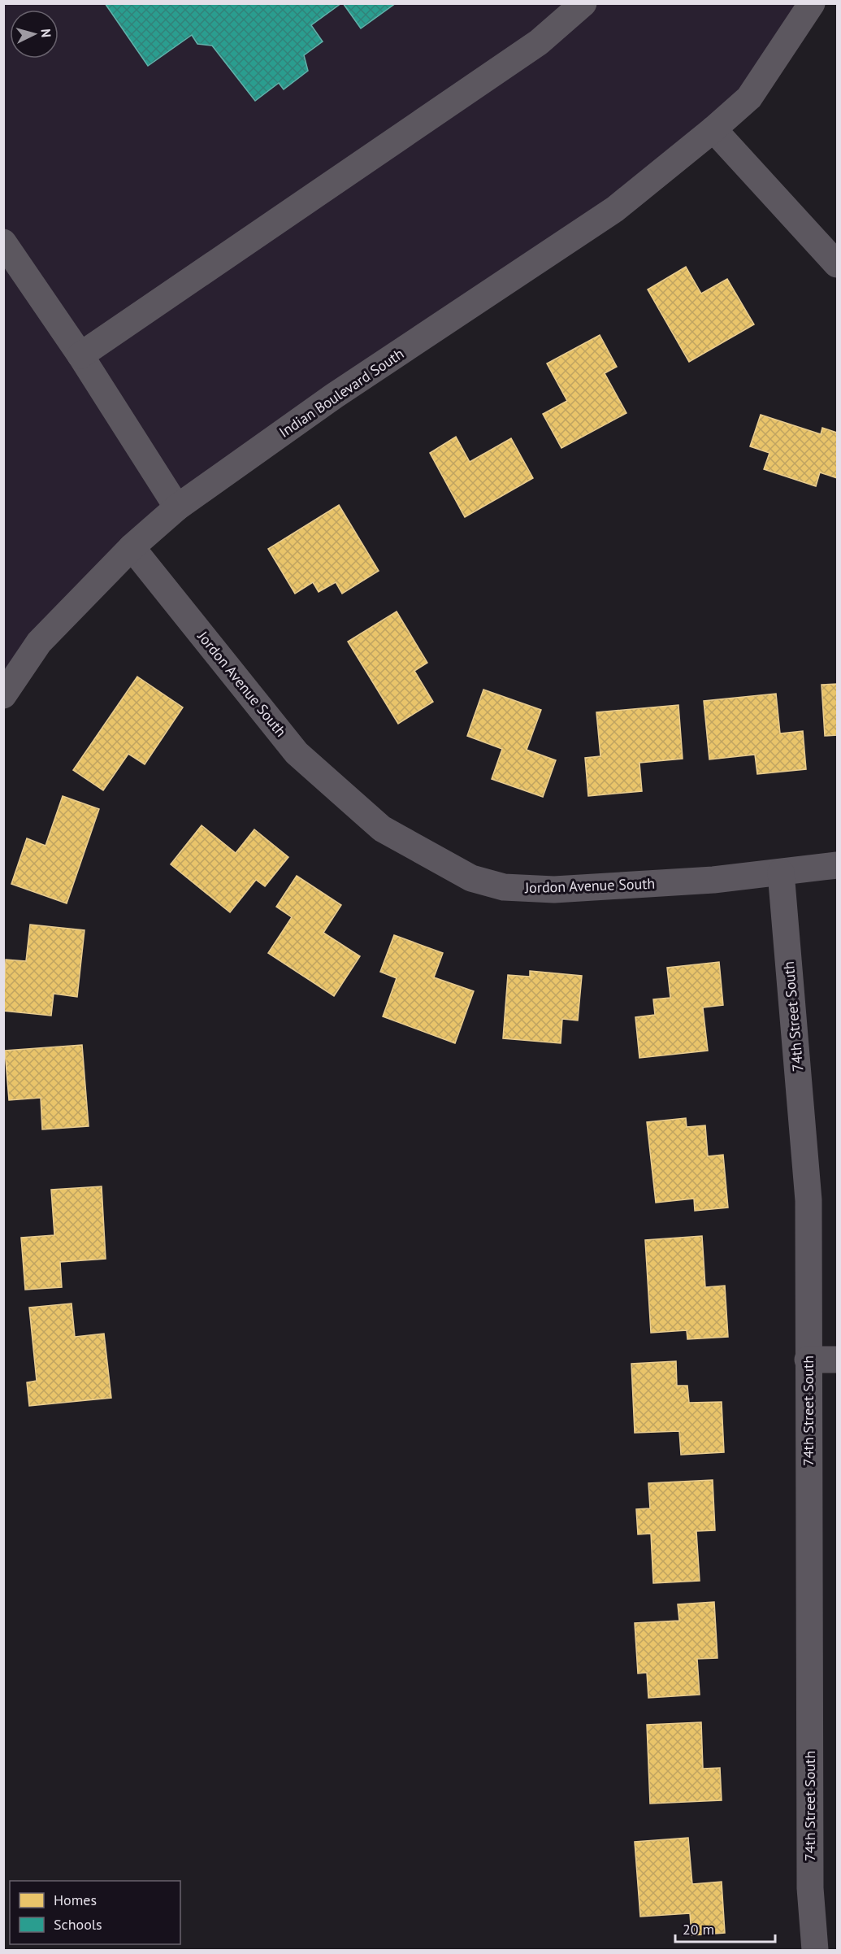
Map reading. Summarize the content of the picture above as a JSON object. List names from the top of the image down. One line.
{"streets":{"street":["Indian Boulevard South","Jordon Avenue South","74th Street South"]},"crossings":[["Indian Boulevard South","Jordon Avenue South"],["Jordon Avenue South","74th Street South"]],"legend":["Homes","Schools"],"scale_bar":"20 m","north":"right"}
